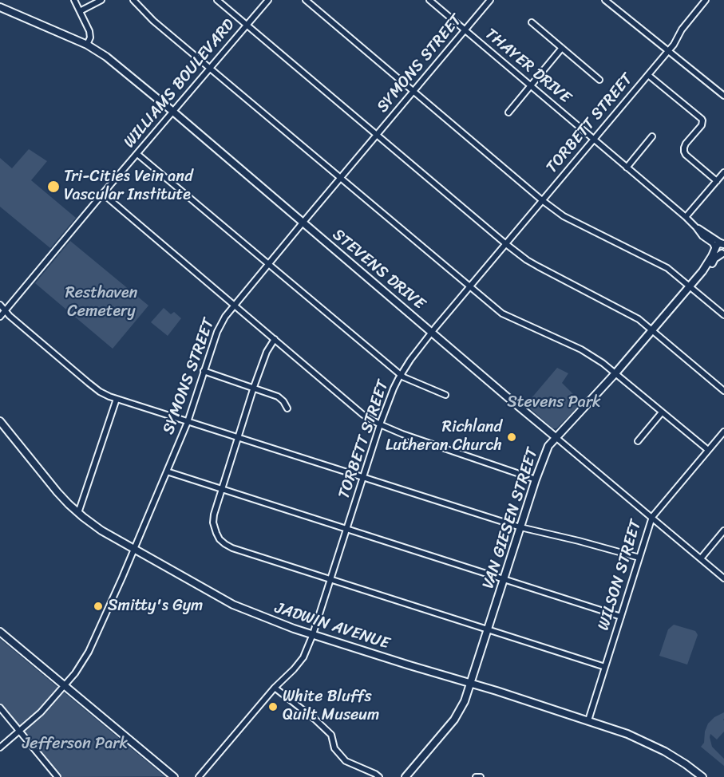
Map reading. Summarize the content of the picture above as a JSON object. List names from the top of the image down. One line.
{"streets":{"main road":["STEVENS DRIVE","VAN GIESEN STREET","JADWIN AVENUE"],"street":["SYMONS STREET","THAYER DRIVE","WILLIAMS BOULEVARD","TORBETT STREET","WILSON STREET"]},"crossings":[["SYMONS STREET","THAYER DRIVE"],["SYMONS STREET","STEVENS DRIVE"],["SYMONS STREET","JADWIN AVENUE"],["THAYER DRIVE","TORBETT STREET"],["THAYER DRIVE","VAN GIESEN STREET"],["WILLIAMS BOULEVARD","STEVENS DRIVE"],["TORBETT STREET","STEVENS DRIVE"],["TORBETT STREET","JADWIN AVENUE"],["STEVENS DRIVE","VAN GIESEN STREET"],["STEVENS DRIVE","WILSON STREET"],["VAN GIESEN STREET","JADWIN AVENUE"],["WILSON STREET","JADWIN AVENUE"]],"parks":["Resthaven Cemetery","Stevens Park","Jefferson Park"],"places":["Tri-Cities Vein and Vascular Institute","Richland Lutheran Church","Smitty's Gym","White Bluffs Quilt Museum"]}
